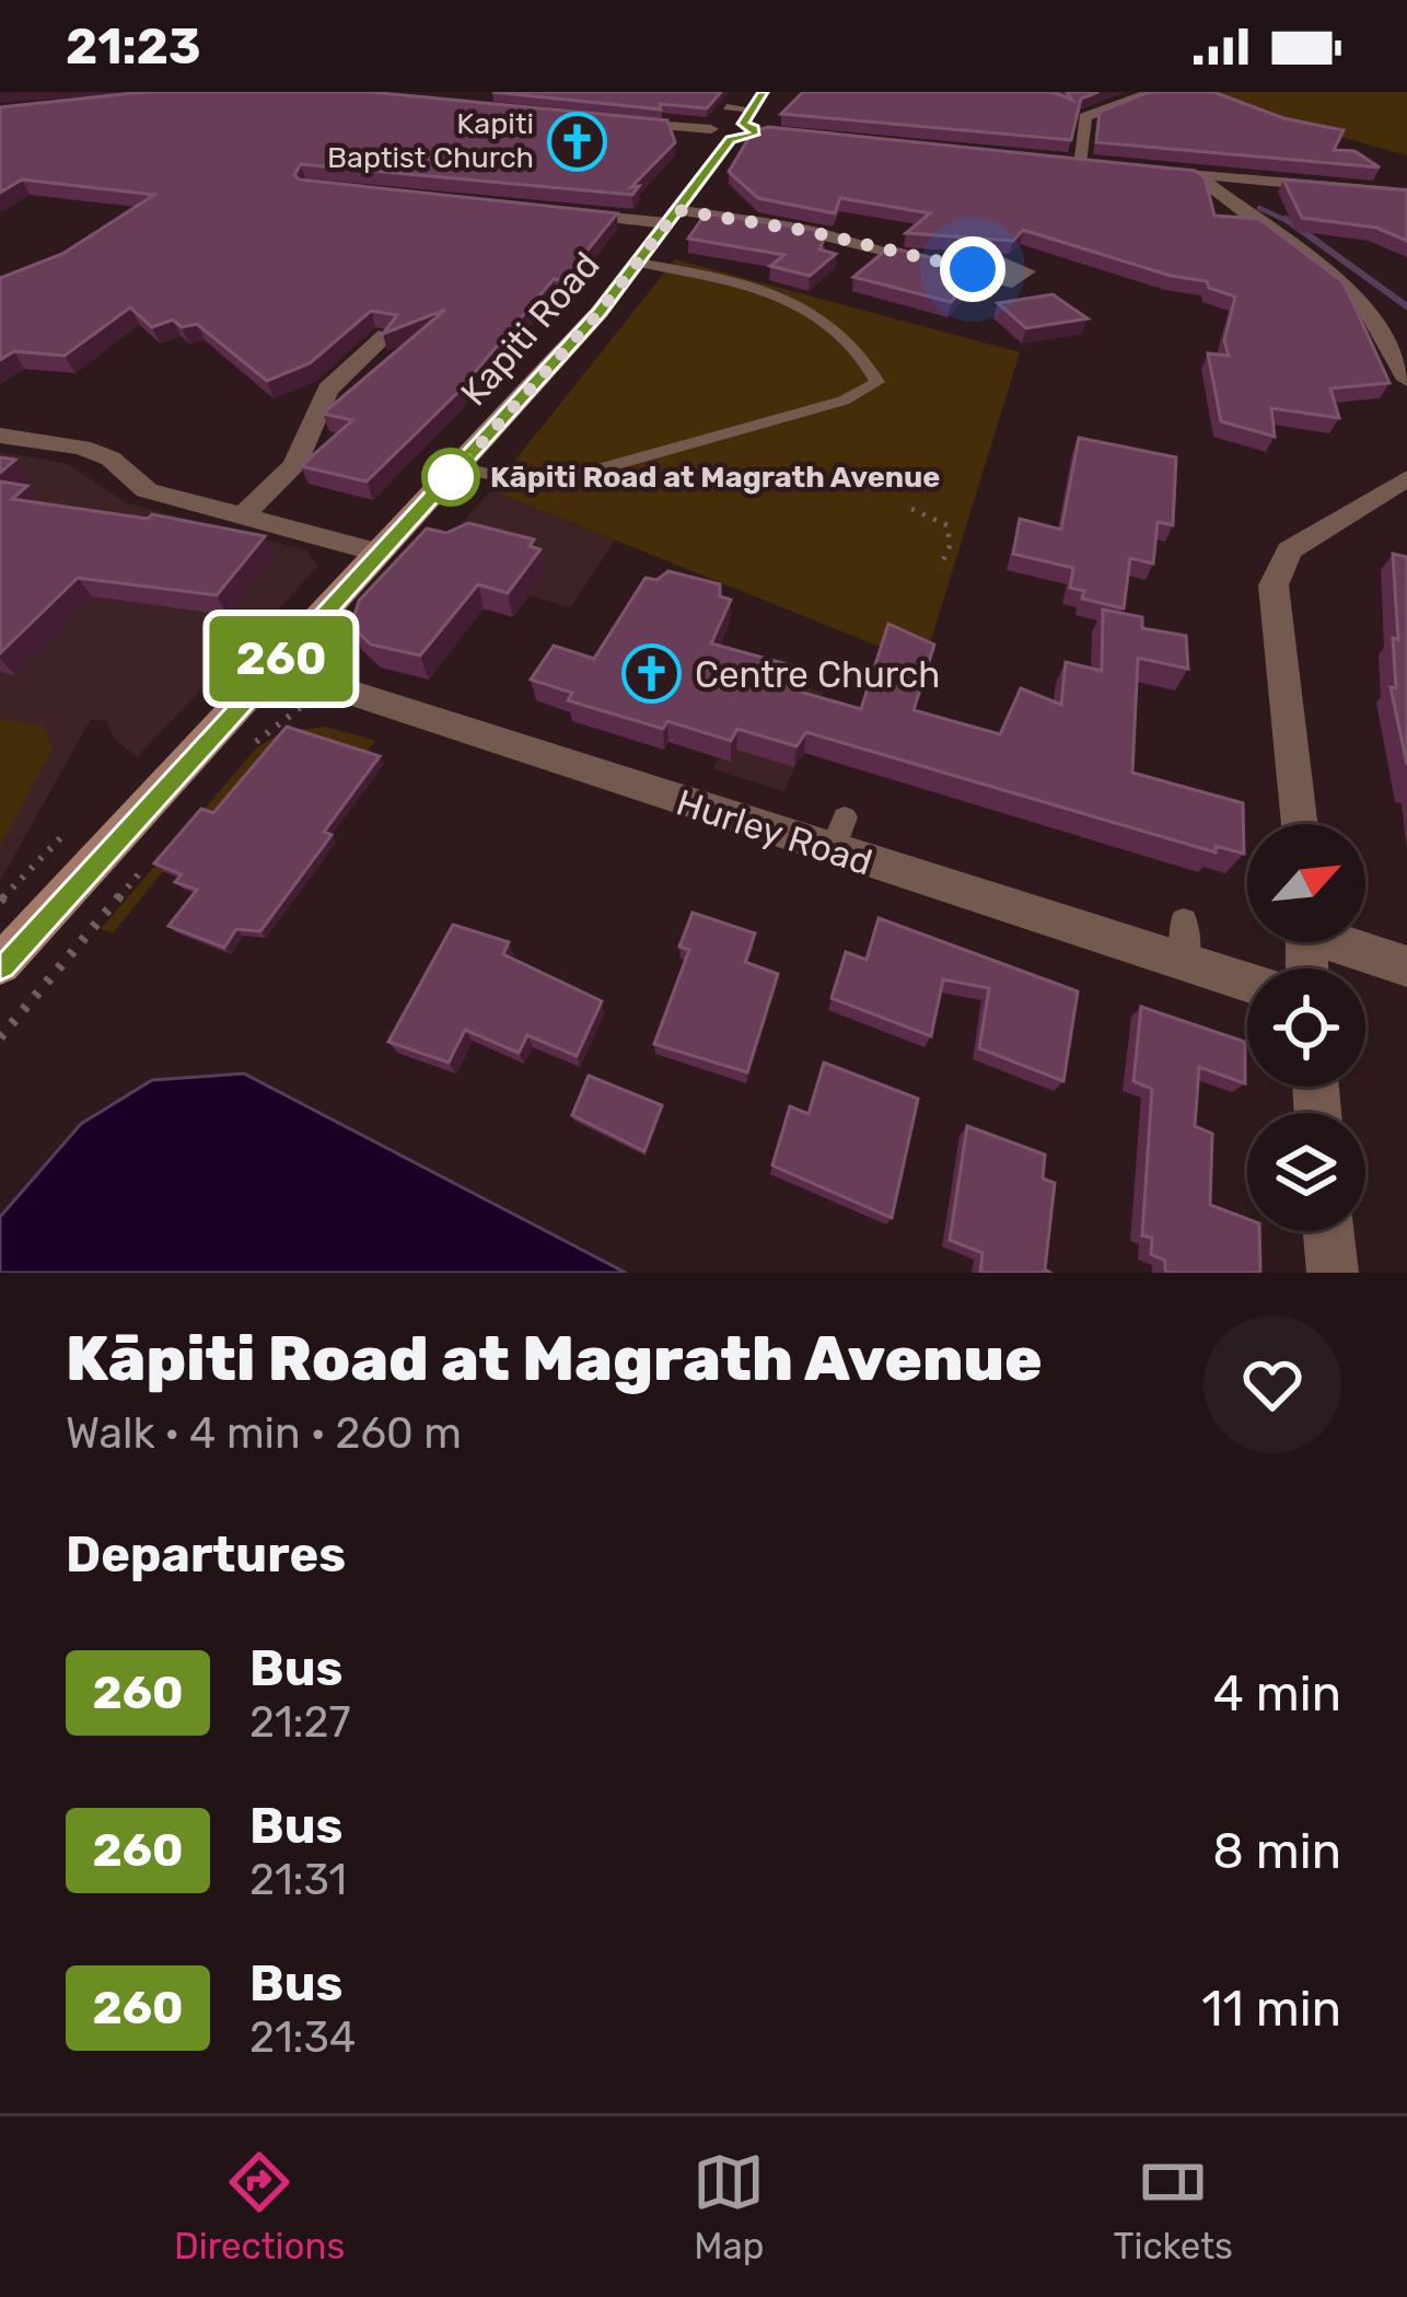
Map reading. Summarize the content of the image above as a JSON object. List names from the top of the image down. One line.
{"streets":{"main road":["Kapiti Road"],"street":["Hurley Road"]},"crossings":[["Kapiti Road","Hurley Road"]],"places":{"church":["Kapiti Baptist Church","Centre Church"],"other":["Kāpiti Road at Magrath Avenue"]},"lines":["bus line 260"],"north":"top right","page":{"status":"21:23","on_map":"260","heading":[["Kāpiti Road at Magrath Avenue","Walk · 4 min · 260 m"],"Departures"],"list":[{"mark":"260","name":"Bus","note":"21:27","value":"4 min"},{"mark":"260","name":"Bus","note":"21:31","value":"8 min"},{"mark":"260","name":"Bus","note":"21:34","value":"11 min"}],"tabs":["Directions","Map","Tickets"]}}
